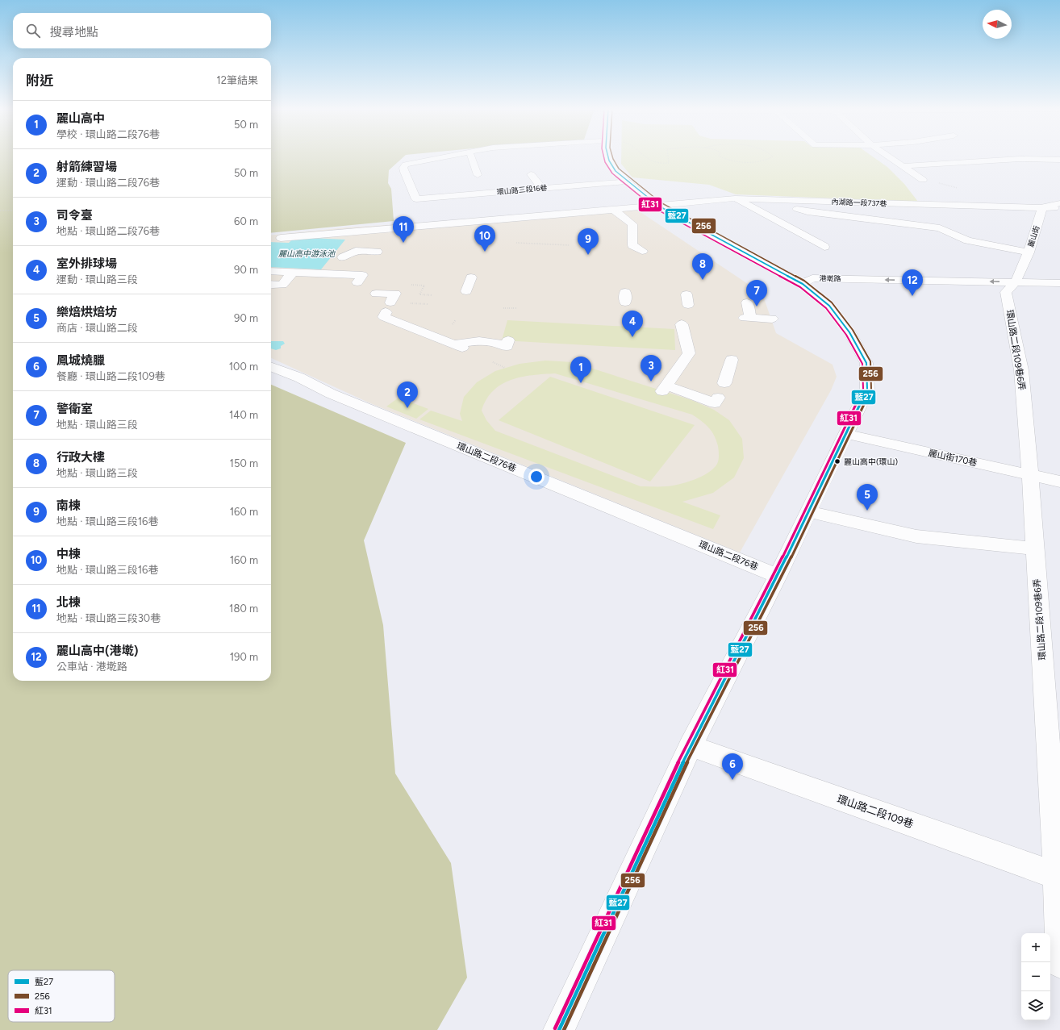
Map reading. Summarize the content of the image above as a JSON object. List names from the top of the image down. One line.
{"streets":{"street":["環山路三段16巷","內湖路一段737巷","麗山街","港墘路","環山路二段109巷6弄","環山路二段76巷","麗山街170巷","環山路二段109巷"]},"crossings":[["內湖路一段737巷","麗山街"],["麗山街","港墘路"],["麗山街","環山路二段109巷6弄"],["港墘路","環山路二段109巷6弄"],["環山路二段109巷6弄","麗山街170巷"],["環山路二段109巷6弄","環山路二段109巷"]],"water":["麗山高中游泳池"],"places":["麗山高中(環山)"],"lines":["transit line 藍27","transit line 256","transit line 紅31"],"legend":["藍27","256","紅31"],"north":"left","page":{"search":"搜尋地點","heading":["附近","12筆結果"],"list":[{"mark":"1","name":"麗山高中","note":"學校 · 環山路二段76巷","value":"50 m"},{"mark":"2","name":"射箭練習場","note":"運動 · 環山路二段76巷","value":"50 m"},{"mark":"3","name":"司令臺","note":"地點 · 環山路二段76巷","value":"60 m"},{"mark":"4","name":"室外排球場","note":"運動 · 環山路三段","value":"90 m"},{"mark":"5","name":"樂焙烘焙坊","note":"商店 · 環山路二段","value":"90 m"},{"mark":"6","name":"鳳城燒臘","note":"餐廳 · 環山路二段109巷","value":"100 m"},{"mark":"7","name":"警衛室","note":"地點 · 環山路三段","value":"140 m"},{"mark":"8","name":"行政大樓","note":"地點 · 環山路三段","value":"150 m"},{"mark":"9","name":"南棟","note":"地點 · 環山路三段16巷","value":"160 m"},{"mark":"10","name":"中棟","note":"地點 · 環山路三段16巷","value":"160 m"},{"mark":"11","name":"北棟","note":"地點 · 環山路三段30巷","value":"180 m"},{"mark":"12","name":"麗山高中(港墘)","note":"公車站 · 港墘路","value":"190 m"}],"pins":["11","10","9","8","12","7","4","3","1","2","5","6"],"map_buttons":["+","−"]}}
